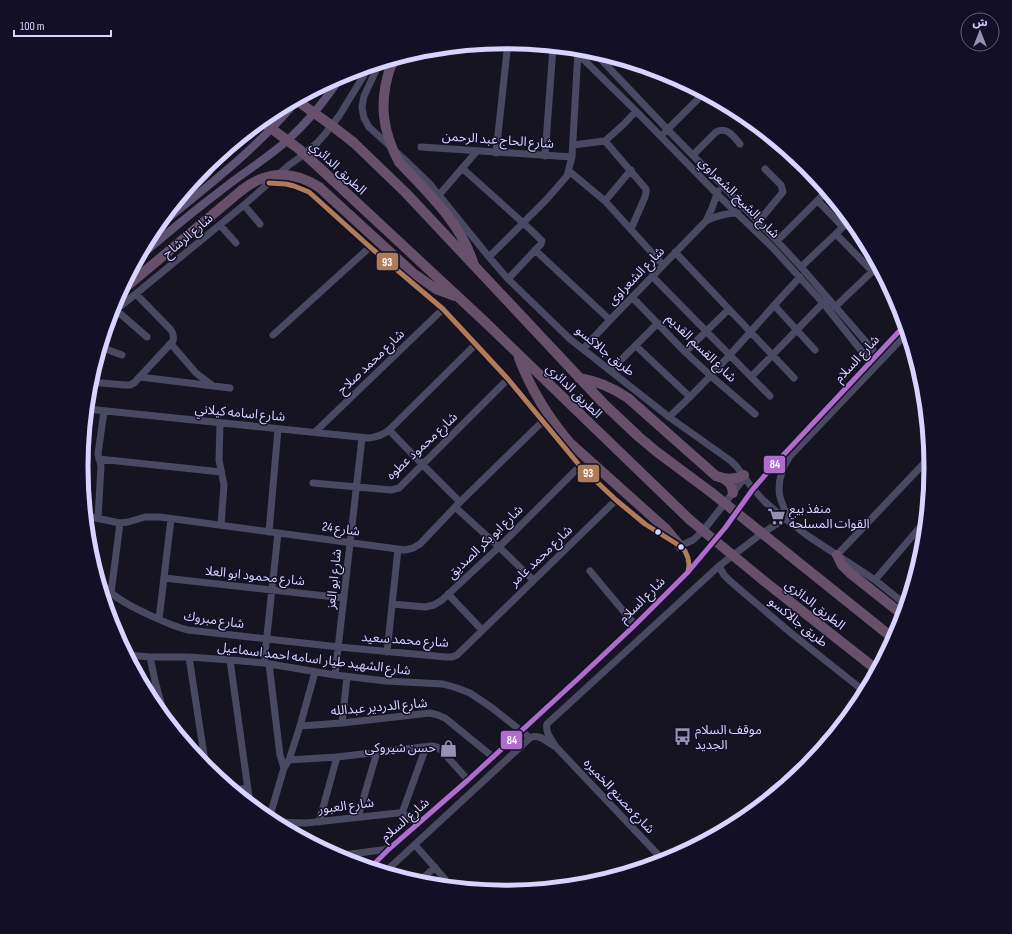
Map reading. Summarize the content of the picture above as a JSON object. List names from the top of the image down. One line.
{"streets":{"highway":["الطريق الدائري"],"street":["شارع الحاج عبد الرحمن","شارع الشيخ الشعراوي","شارع الرشاح","شارع الشعراوى","شارع القسم القديم","طريق جالاكسو","شارع السلام","شارع محمد صلاح","شارع اسامه كيلاني","شارع محمود عطوه","شارع 24","شارع ابو بكر الصديق","شارع محمد عامر","شارع محمود ابو العلا","شارع ابو العز","شارع مبروك","شارع محمد سعيد","شارع الشهيد طيار اسامه احمد اسماعيل","شارع الدردير عبدالله","شارع مصنع الخميره","شارع العبور"]},"crossings":[["شارع الحاج عبد الرحمن","شارع الشيخ الشعراوي"],["شارع الشيخ الشعراوي","شارع الشعراوى"],["شارع الشيخ الشعراوي","شارع السلام"],["شارع الشعراوى","شارع القسم القديم"],["شارع الشعراوى","طريق جالاكسو"],["طريق جالاكسو","شارع السلام"],["شارع السلام","شارع الشهيد طيار اسامه احمد اسماعيل"],["شارع السلام","شارع الدردير عبدالله"],["شارع محمد صلاح","شارع اسامه كيلاني"],["شارع اسامه كيلاني","شارع ابو العز"],["شارع محمود عطوه","شارع ابو العز"],["شارع 24","شارع ابو العز"],["شارع محمد عامر","شارع محمد سعيد"],["شارع محمود ابو العلا","شارع ابو العز"],["شارع ابو العز","شارع مبروك"],["شارع ابو العز","شارع محمد سعيد"],["شارع ابو العز","شارع الشهيد طيار اسامه احمد اسماعيل"],["شارع مبروك","شارع محمد سعيد"]],"places":{"supermarket":["منفذ بيع القوات المسلحة"],"bus stop":["موقف السلام الجديد"],"shop":["حسن شيروكى"]},"lines":["transit line 93","transit line 84"],"scale_bar":"100 m","north":"top"}
